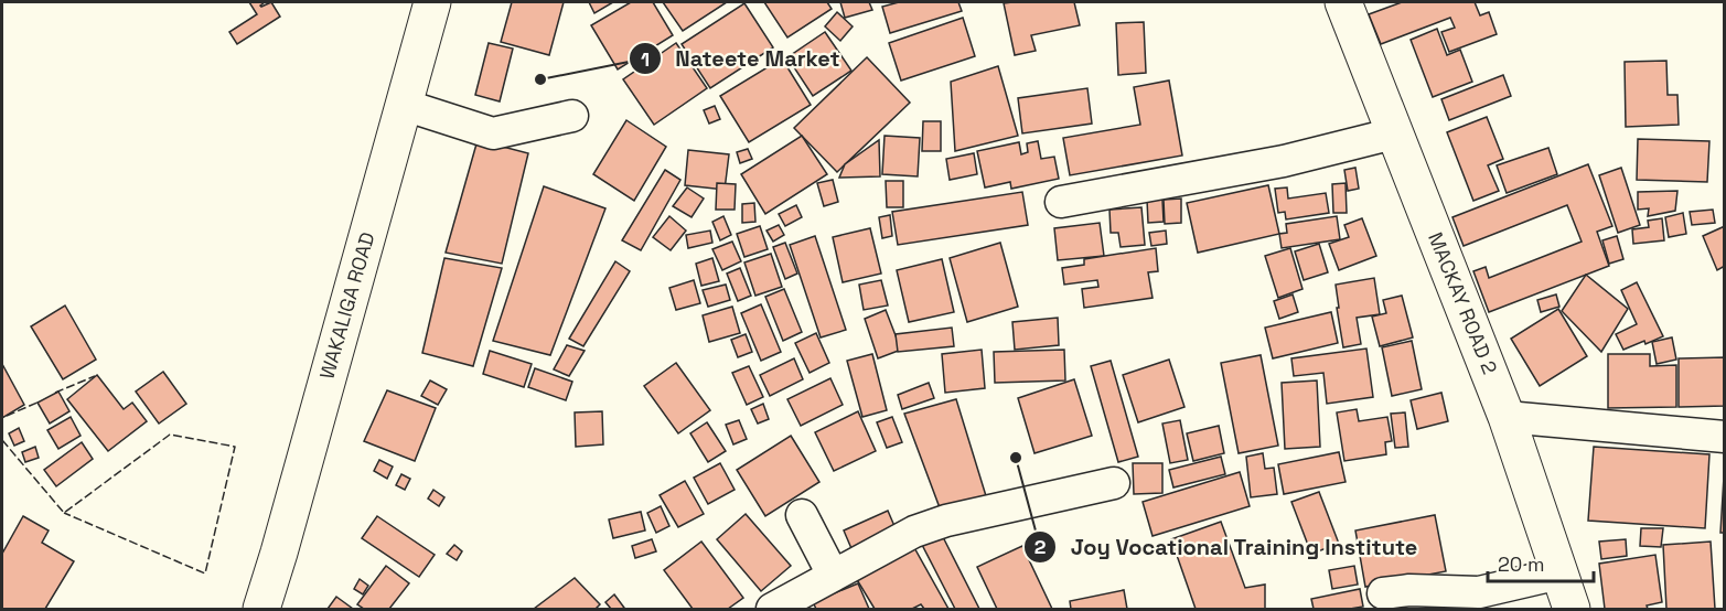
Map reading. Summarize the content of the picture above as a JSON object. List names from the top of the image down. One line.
{"streets":{"street":["MACKAY ROAD 2","WAKALIGA ROAD"]},"places":["Nateete Market","Joy Vocational Training Institute"],"scale_bar":"20 m"}
